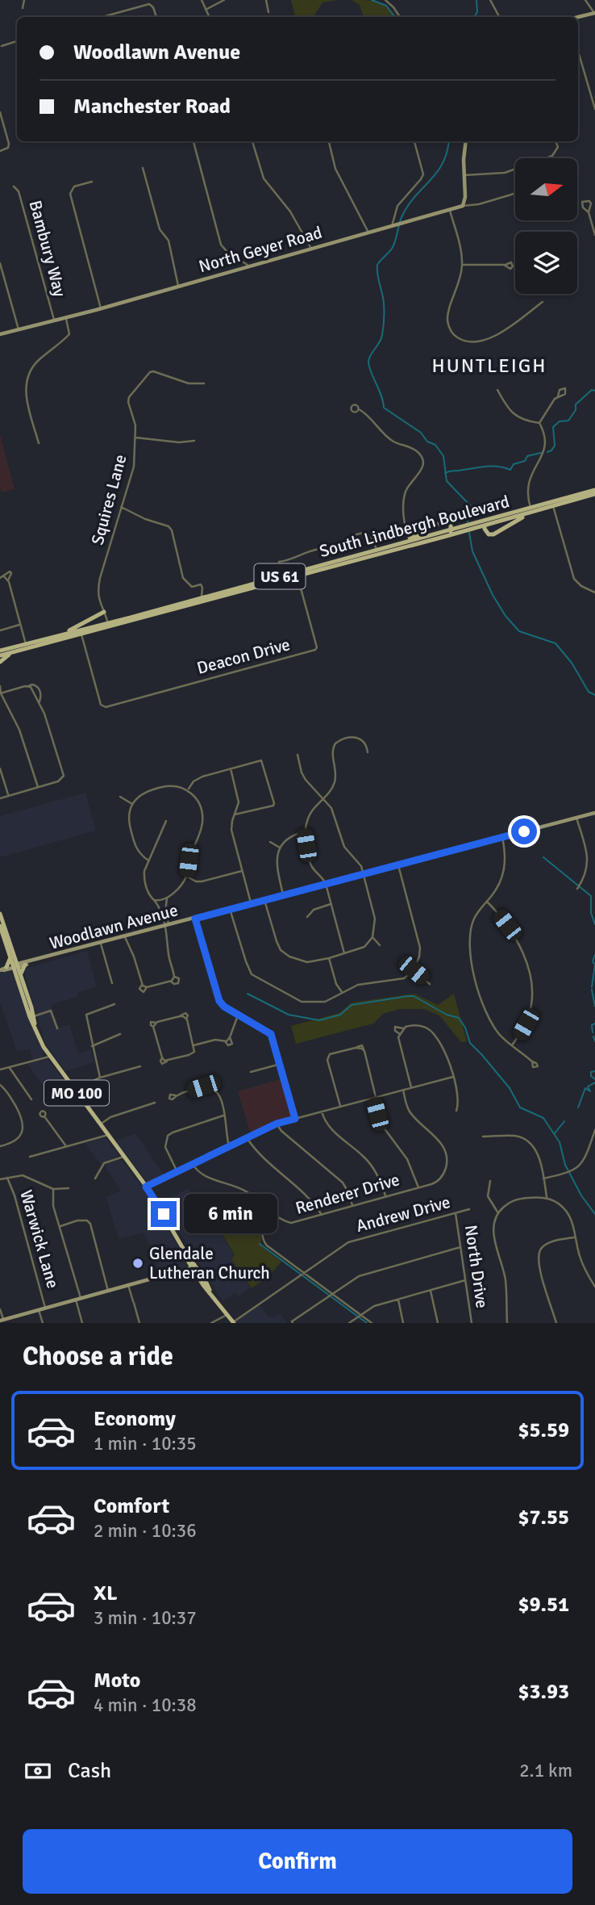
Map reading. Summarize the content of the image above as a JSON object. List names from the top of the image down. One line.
{"streets":{"main road":["South Lindbergh Boulevard","US 61","MO 100"],"street":["Bambury Way","North Geyer Road","Squires Lane","Deacon Drive","Woodlawn Avenue","Renderer Drive","Andrew Drive","Warwick Lane","North Drive"]},"crossings":[["Bambury Way","North Geyer Road"],["Squires Lane","South Lindbergh Boulevard"],["South Lindbergh Boulevard","US 61"],["South Lindbergh Boulevard","Deacon Drive"],["Woodlawn Avenue","MO 100"],["MO 100","Andrew Drive"],["Andrew Drive","North Drive"]],"districts":["HUNTLEIGH"],"places":["Glendale Lutheran Church"],"north":"right","page":{"banner":["Woodlawn Avenue","Manchester Road"],"bubble":"6 min","heading":"Choose a ride","list":[{"name":"Economy","note":"1 min · 10:35","value":"$5.59"},{"name":"Comfort","note":"2 min · 10:36","value":"$7.55"},{"name":"XL","note":"3 min · 10:37","value":"$9.51"},{"name":"Moto","note":"4 min · 10:38","value":"$3.93"}],"pay":["Cash","2.1 km"],"buttons":"Confirm"}}
